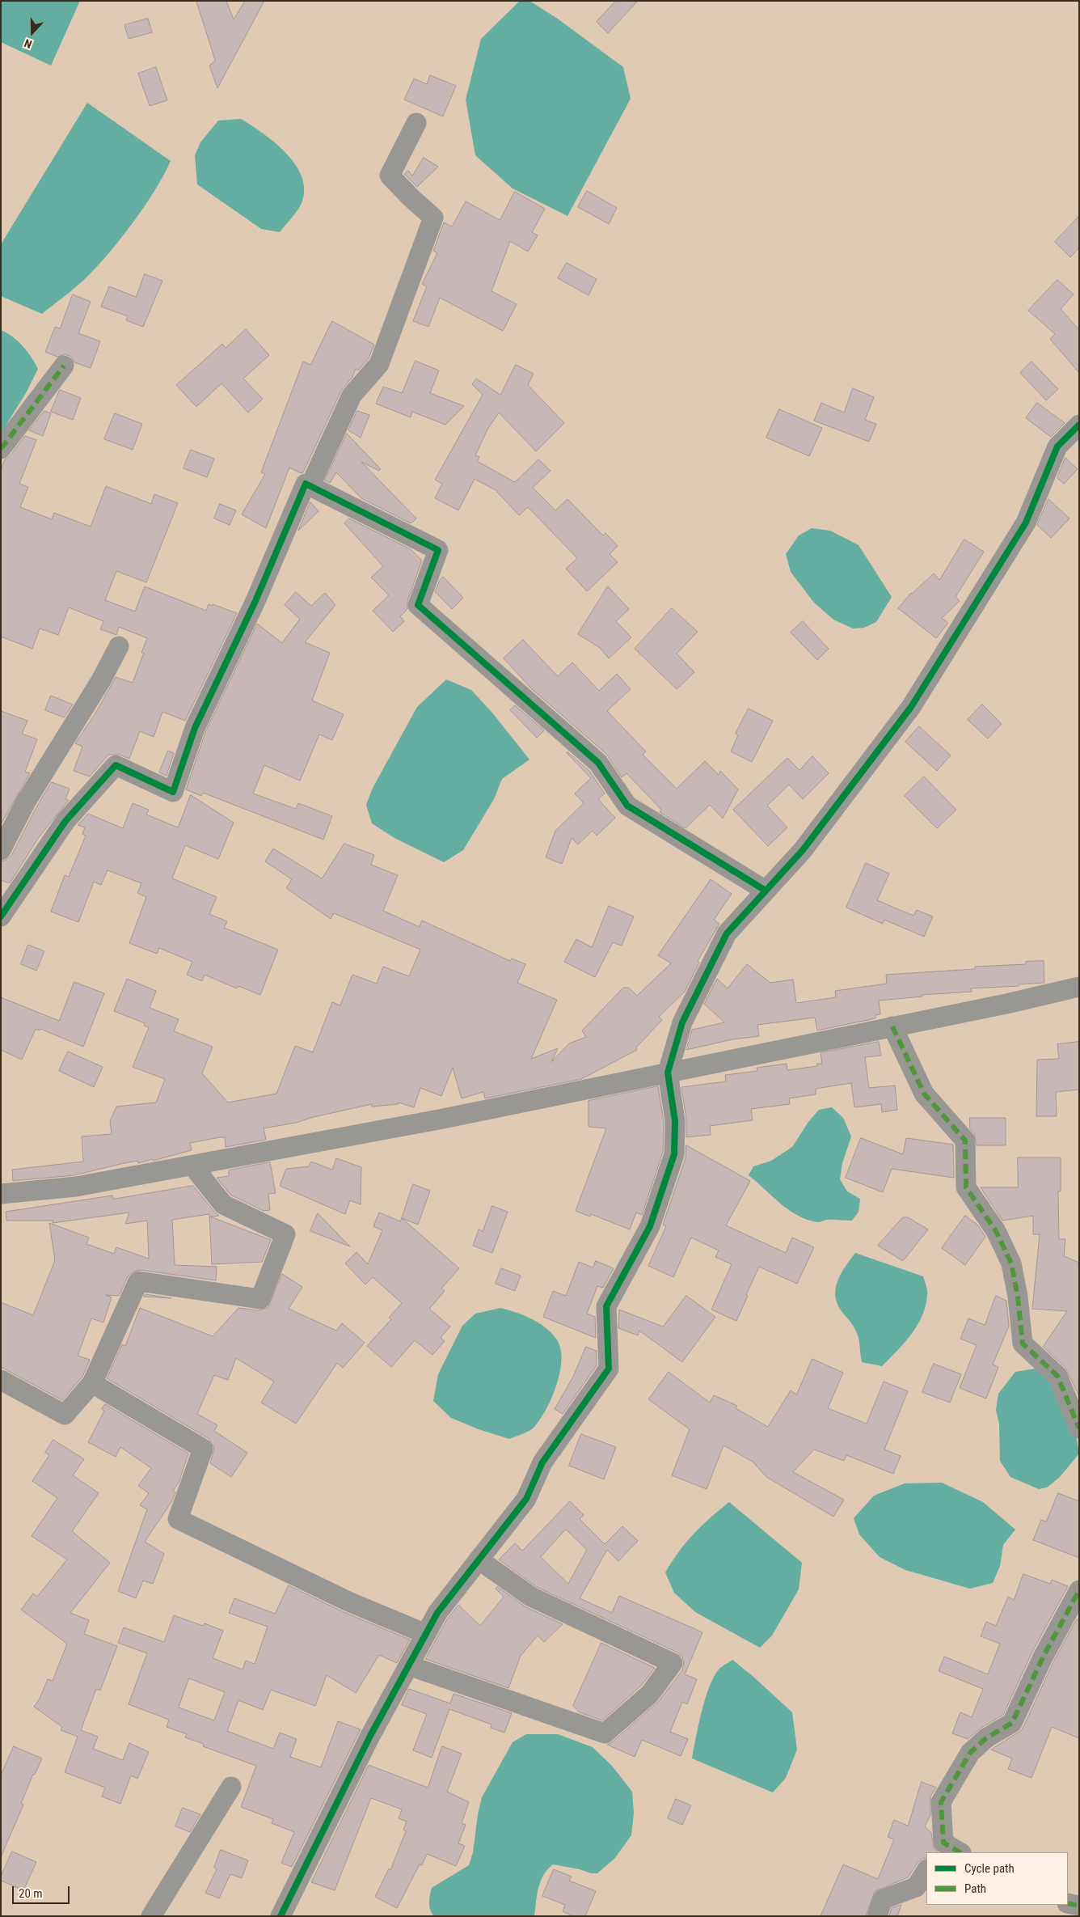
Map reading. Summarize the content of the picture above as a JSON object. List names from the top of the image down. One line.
{"legend":["Cycle path","Path"],"scale_bar":"20 m","north":"bottom"}
